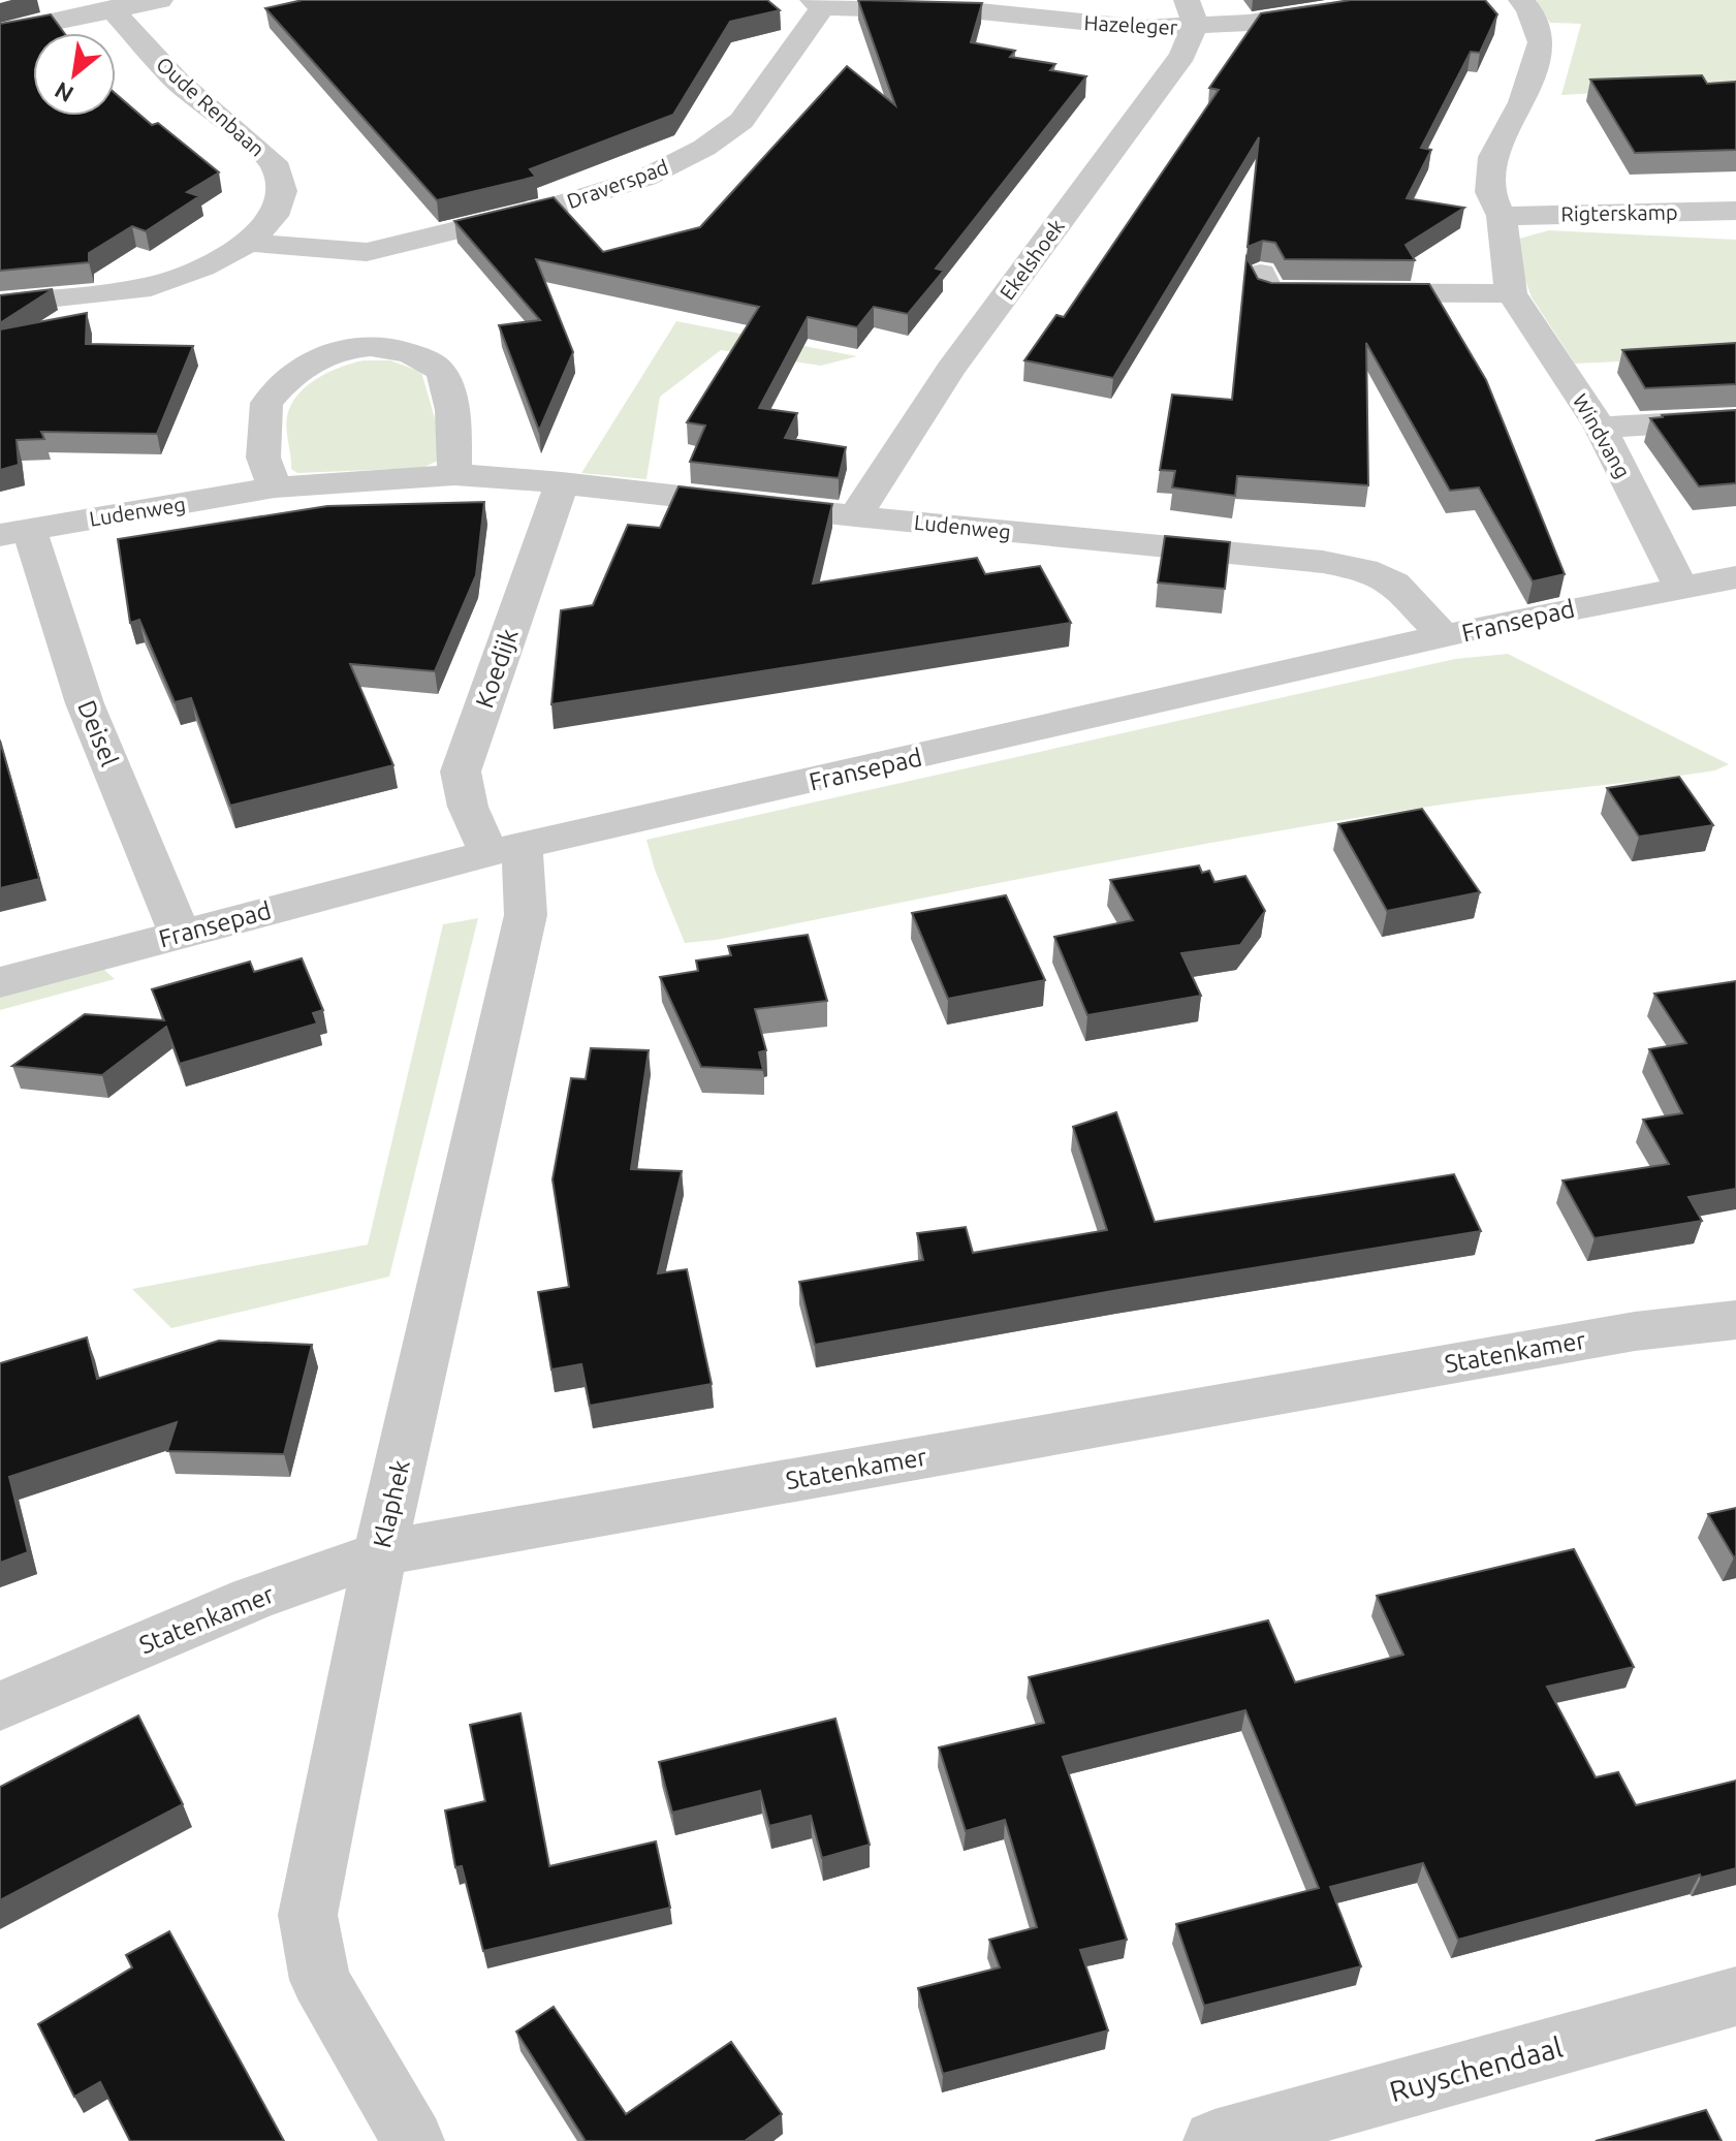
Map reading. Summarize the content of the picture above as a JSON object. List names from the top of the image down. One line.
{"streets":{"street":["Hazeleger","Oude Renbaan","Draverspad","Rigterskamp","Ekelshoek","Windvang","Ludenweg","Fransepad","Koedijk","Deisel","Statenkamer","Klaphek","Ruyschendaal"]},"crossings":[["Hazeleger","Draverspad"],["Hazeleger","Ekelshoek"],["Oude Renbaan","Draverspad"],["Rigterskamp","Windvang"],["Ekelshoek","Ludenweg"],["Windvang","Fransepad"],["Ludenweg","Fransepad"],["Ludenweg","Koedijk"],["Ludenweg","Deisel"],["Fransepad","Koedijk"],["Fransepad","Deisel"],["Fransepad","Klaphek"],["Koedijk","Klaphek"],["Statenkamer","Klaphek"]],"north":"bottom left"}
